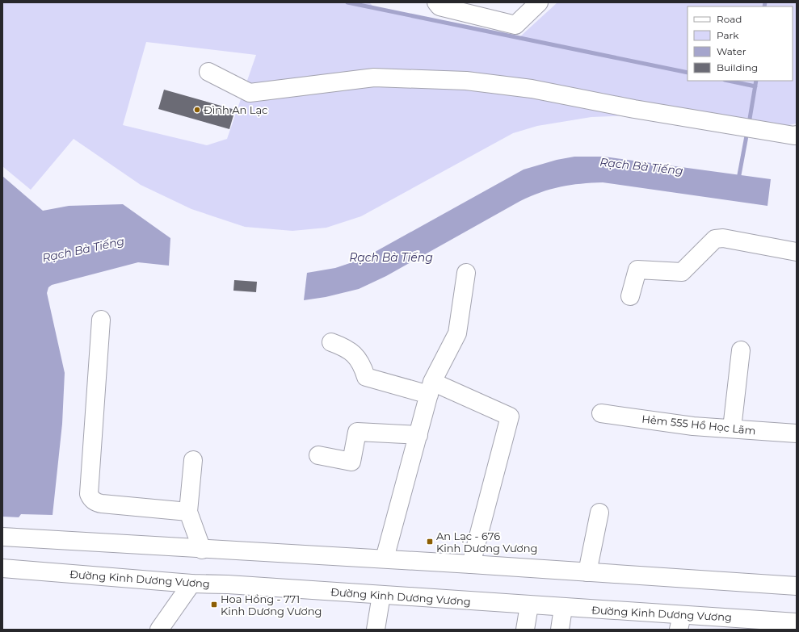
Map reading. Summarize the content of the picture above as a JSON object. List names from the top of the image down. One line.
{"streets":{"main road":["Hẻm 555 Hồ Học Lãm","Đường Kinh Dương Vương"]},"water":["Rạch Bà Tiếng"],"places":{"other":["Đình An Lạc"],"transit":["An Lạc - 676 Kinh Dương Vương","Hoa Hồng - 771 Kinh Dương Vương"]},"legend":["Road","Park","Water","Building"]}
